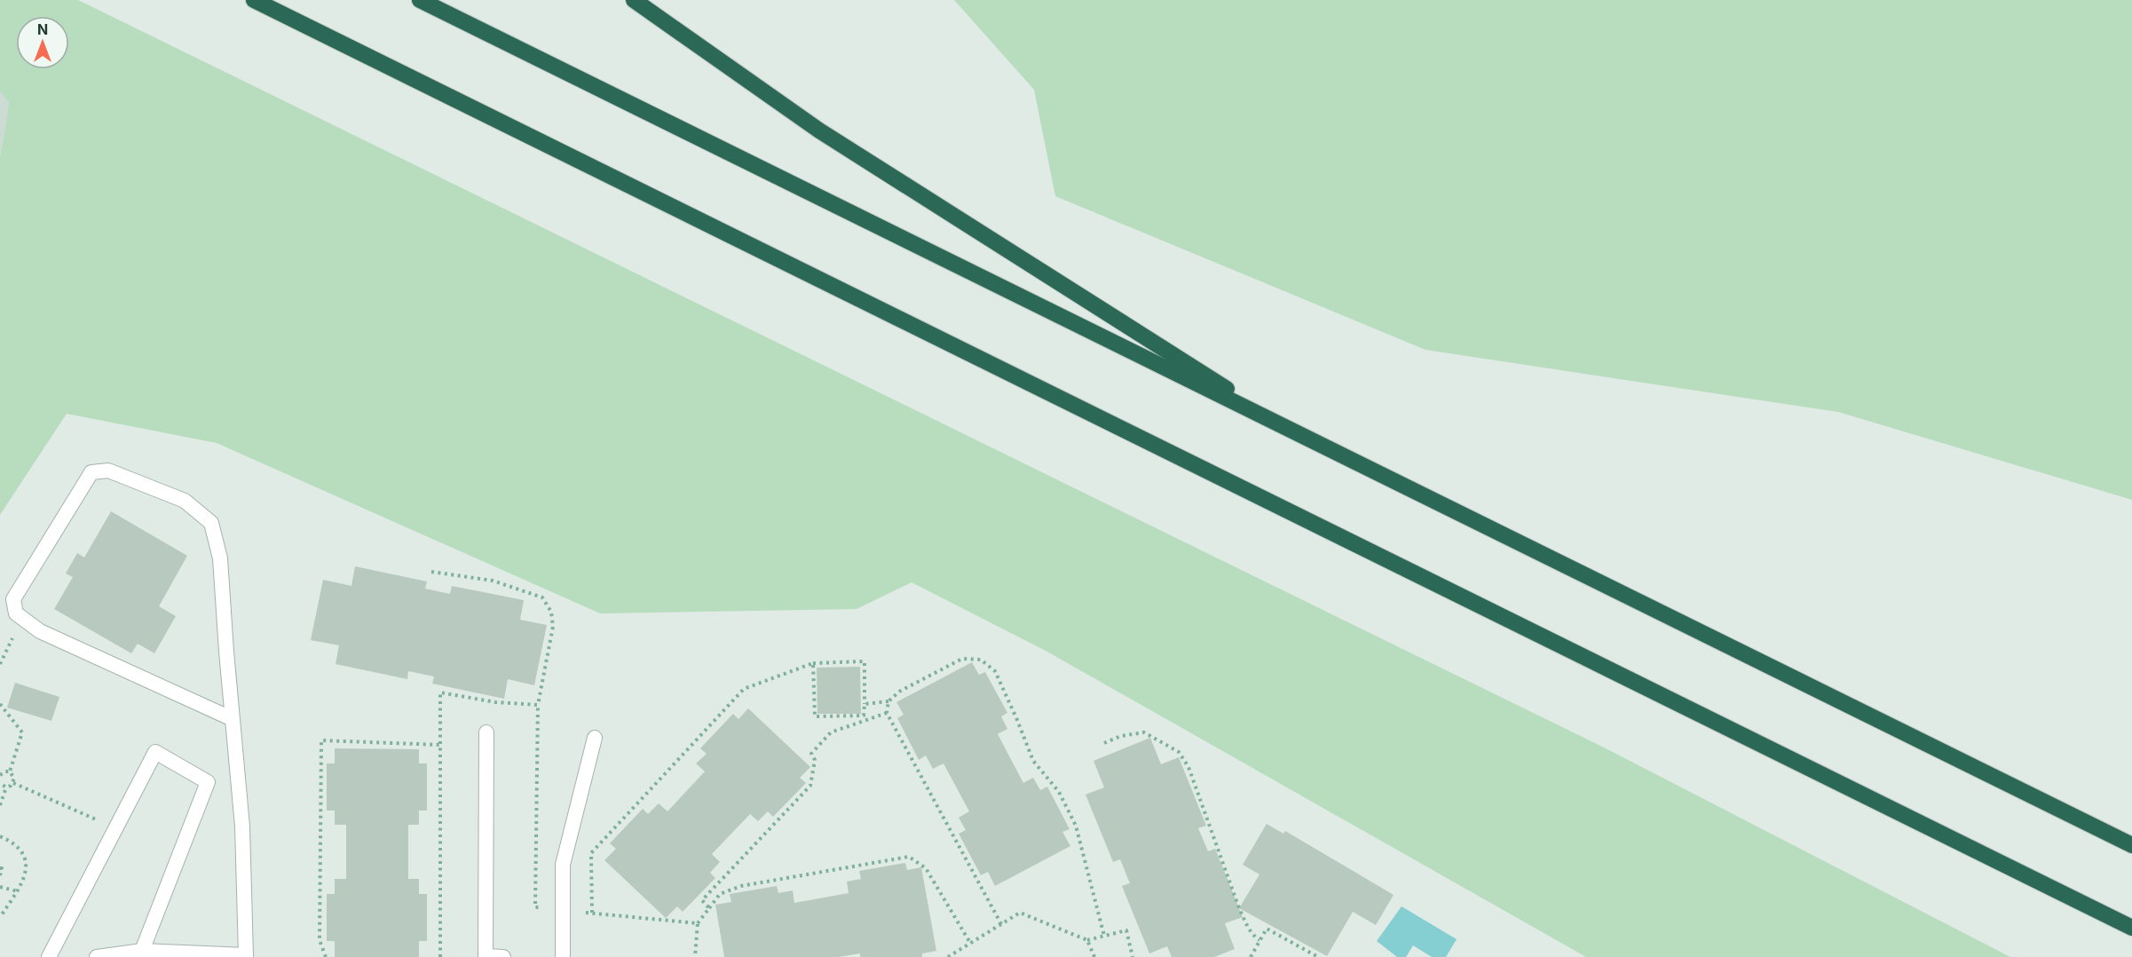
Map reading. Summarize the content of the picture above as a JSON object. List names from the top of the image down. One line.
{"north":"top"}
